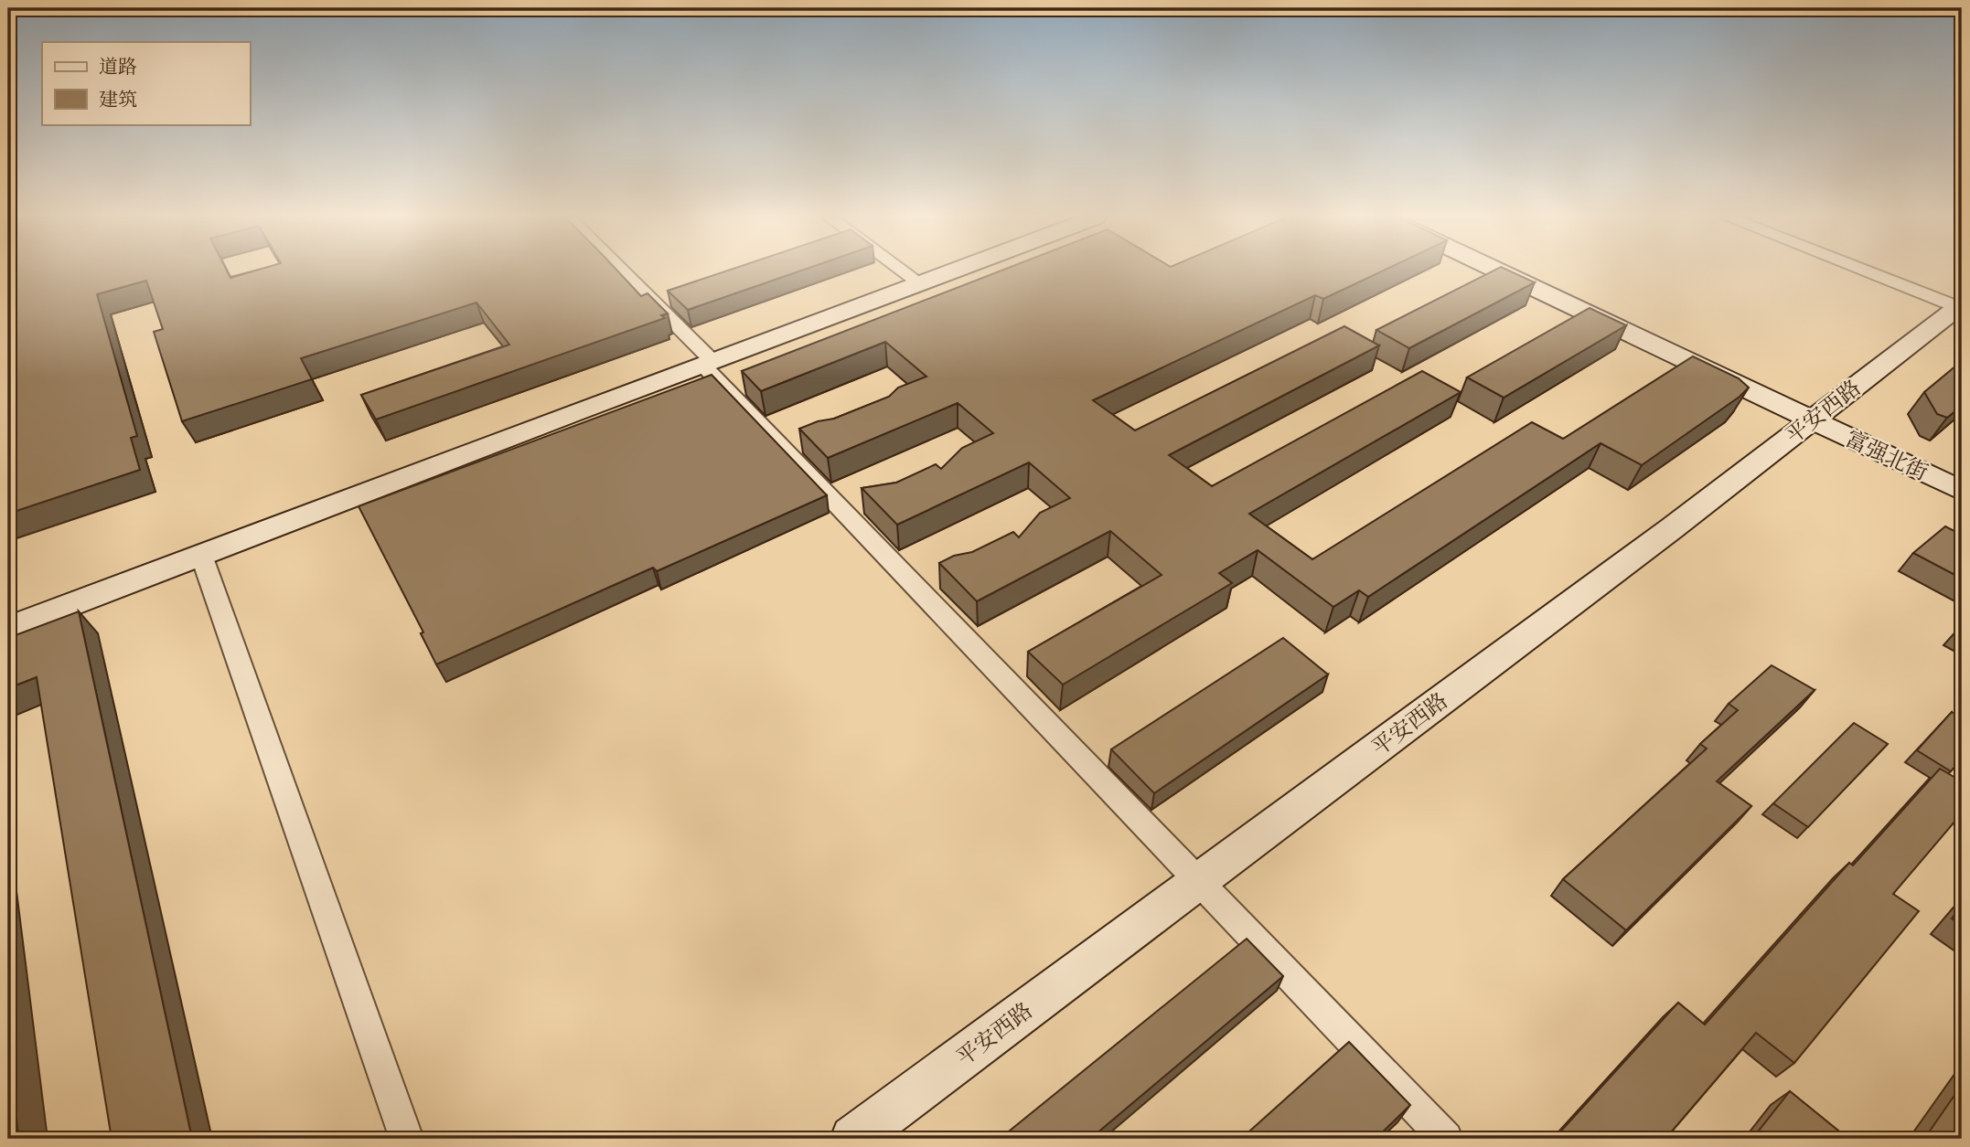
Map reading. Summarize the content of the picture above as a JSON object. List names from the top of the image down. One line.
{"streets":{"street":["平安西路","富强北街"]},"crossings":[["平安西路","富强北街"]],"legend":["道路","建筑"]}
